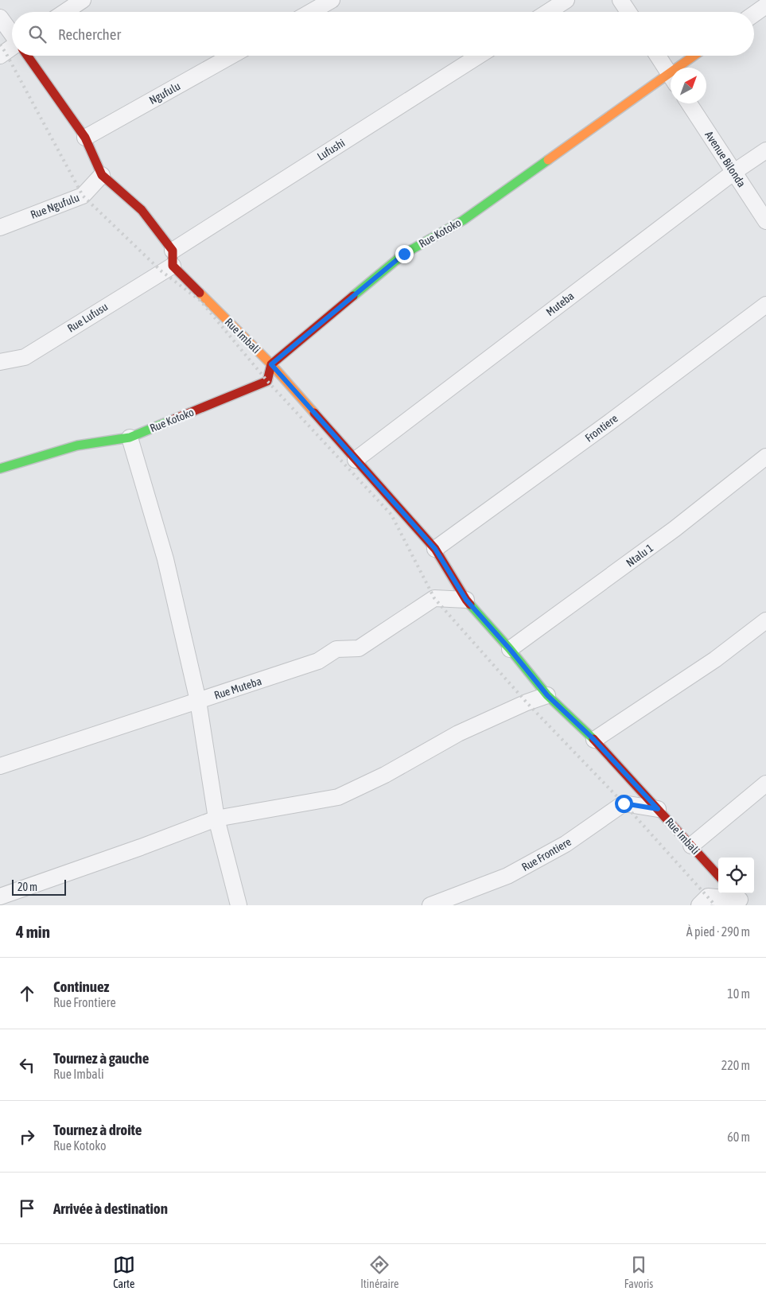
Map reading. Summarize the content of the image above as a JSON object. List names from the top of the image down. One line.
{"streets":{"street":["Ngufulu","Lufushi","Avenue Bilonda","Rue Ngufulu","Rue Kotoko","Muteba","Rue Lufusu","Rue Imbali","Frontiere","Ntalu 1","Rue Muteba","Rue Frontiere"]},"crossings":[["Ngufulu","Rue Imbali"],["Lufushi","Rue Lufusu"],["Lufushi","Rue Imbali"],["Avenue Bilonda","Muteba"],["Rue Ngufulu","Rue Imbali"],["Rue Kotoko","Rue Imbali"],["Muteba","Rue Imbali"],["Rue Lufusu","Rue Imbali"],["Rue Imbali","Frontiere"],["Rue Imbali","Ntalu 1"],["Rue Imbali","Rue Muteba"],["Rue Imbali","Rue Frontiere"]],"scale_bar":"20 m","north":"top right","page":{"search":"Rechercher","scale":"20 m","heading":["4 min","À pied · 290 m"],"list":[["Continuez","Rue Frontiere","10 m"],["Tournez à gauche","Rue Imbali","220 m"],["Tournez à droite","Rue Kotoko","60 m"],"Arrivée à destination"],"nav":["Carte","Itinéraire","Favoris"]}}
